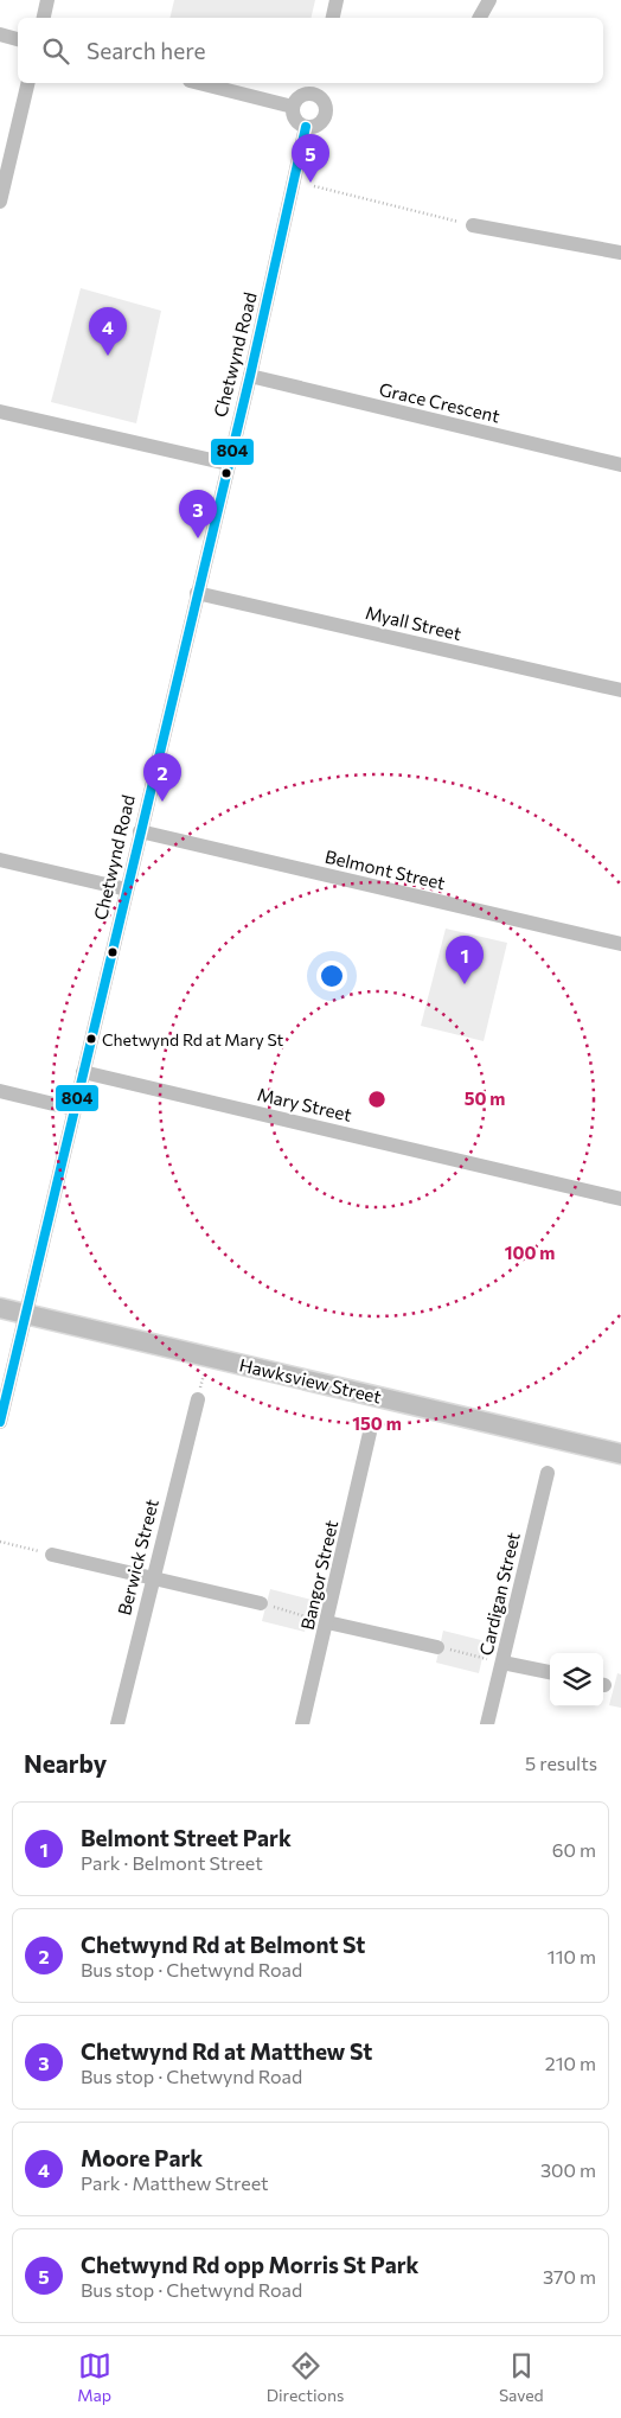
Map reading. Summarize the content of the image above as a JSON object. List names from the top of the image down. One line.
{"streets":{"main road":["Hawksview Street"],"street":["Chetwynd Road","Grace Crescent","Myall Street","Belmont Street","Mary Street","Berwick Street","Bangor Street","Cardigan Street"]},"crossings":[["Chetwynd Road","Grace Crescent"],["Chetwynd Road","Myall Street"],["Chetwynd Road","Belmont Street"],["Chetwynd Road","Mary Street"],["Chetwynd Road","Hawksview Street"]],"places":["Chetwynd Rd at Mary St"],"lines":["transit line 804"],"page":{"search":"Search here","pins":["5","4","3","2","1"],"heading":["Nearby","5 results"],"list":[{"mark":"1","name":"Belmont Street Park","note":"Park · Belmont Street","value":"60 m"},{"mark":"2","name":"Chetwynd Rd at Belmont St","note":"Bus stop · Chetwynd Road","value":"110 m"},{"mark":"3","name":"Chetwynd Rd at Matthew St","note":"Bus stop · Chetwynd Road","value":"210 m"},{"mark":"4","name":"Moore Park","note":"Park · Matthew Street","value":"300 m"},{"mark":"5","name":"Chetwynd Rd opp Morris St Park","note":"Bus stop · Chetwynd Road","value":"370 m"}],"nav":["Map","Directions","Saved"]},"rings":["50 m","100 m","150 m"]}
